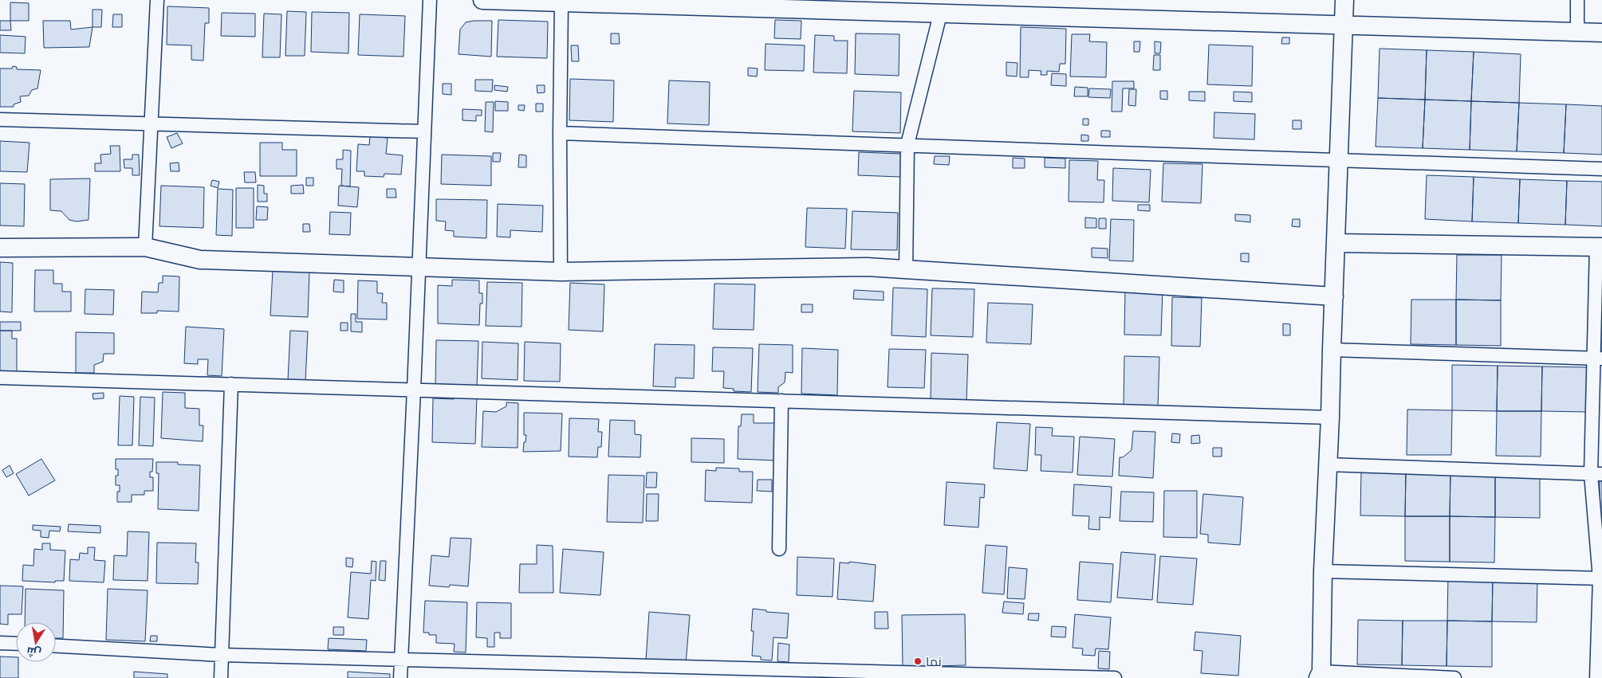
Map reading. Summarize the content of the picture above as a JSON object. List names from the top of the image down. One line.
{"places":["نما"],"north":"bottom"}
